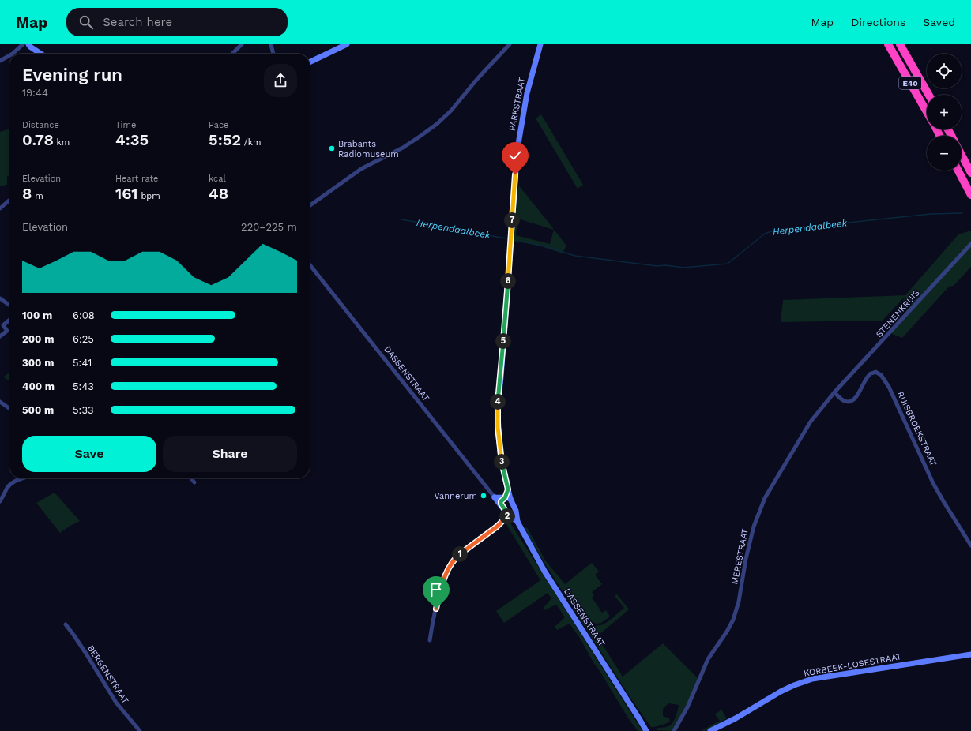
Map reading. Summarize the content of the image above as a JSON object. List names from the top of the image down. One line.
{"streets":{"highway":["E40"],"street":["PARKSTRAAT","STENENKRUIS","DASSENSTRAAT","RUISBROEKSTRAAT","MERESTRAAT","KORBEEK-LOSESTRAAT","BERGENSTRAAT"]},"crossings":[["PARKSTRAAT","DASSENSTRAAT"],["STENENKRUIS","RUISBROEKSTRAAT"],["STENENKRUIS","MERESTRAAT"],["RUISBROEKSTRAAT","MERESTRAAT"]],"water":["Herpendaalbeek"],"places":["Brabants Radiomuseum","Vannerum"],"page":{"header":"Map","search":"Search here","nav":["Map","Directions","Saved"],"map_buttons":["+","−"],"heading":["Evening run","19:44"],"stats":[["Distance","0.78 km"],["Time","4:35"],["Pace","5:52 /km"],["Elevation","8 m"],["Heart rate","161 bpm"],["kcal","48"]],"pins":["7","6","5","4","3","2","1"],"chart":["Elevation","220–225 m"],"list":[{"name":"100 m","note":"6:08"},{"name":"200 m","note":"6:25"},{"name":"300 m","note":"5:41"},{"name":"400 m","note":"5:43"},{"name":"500 m","note":"5:33"}],"buttons":["Save","Share"]}}
